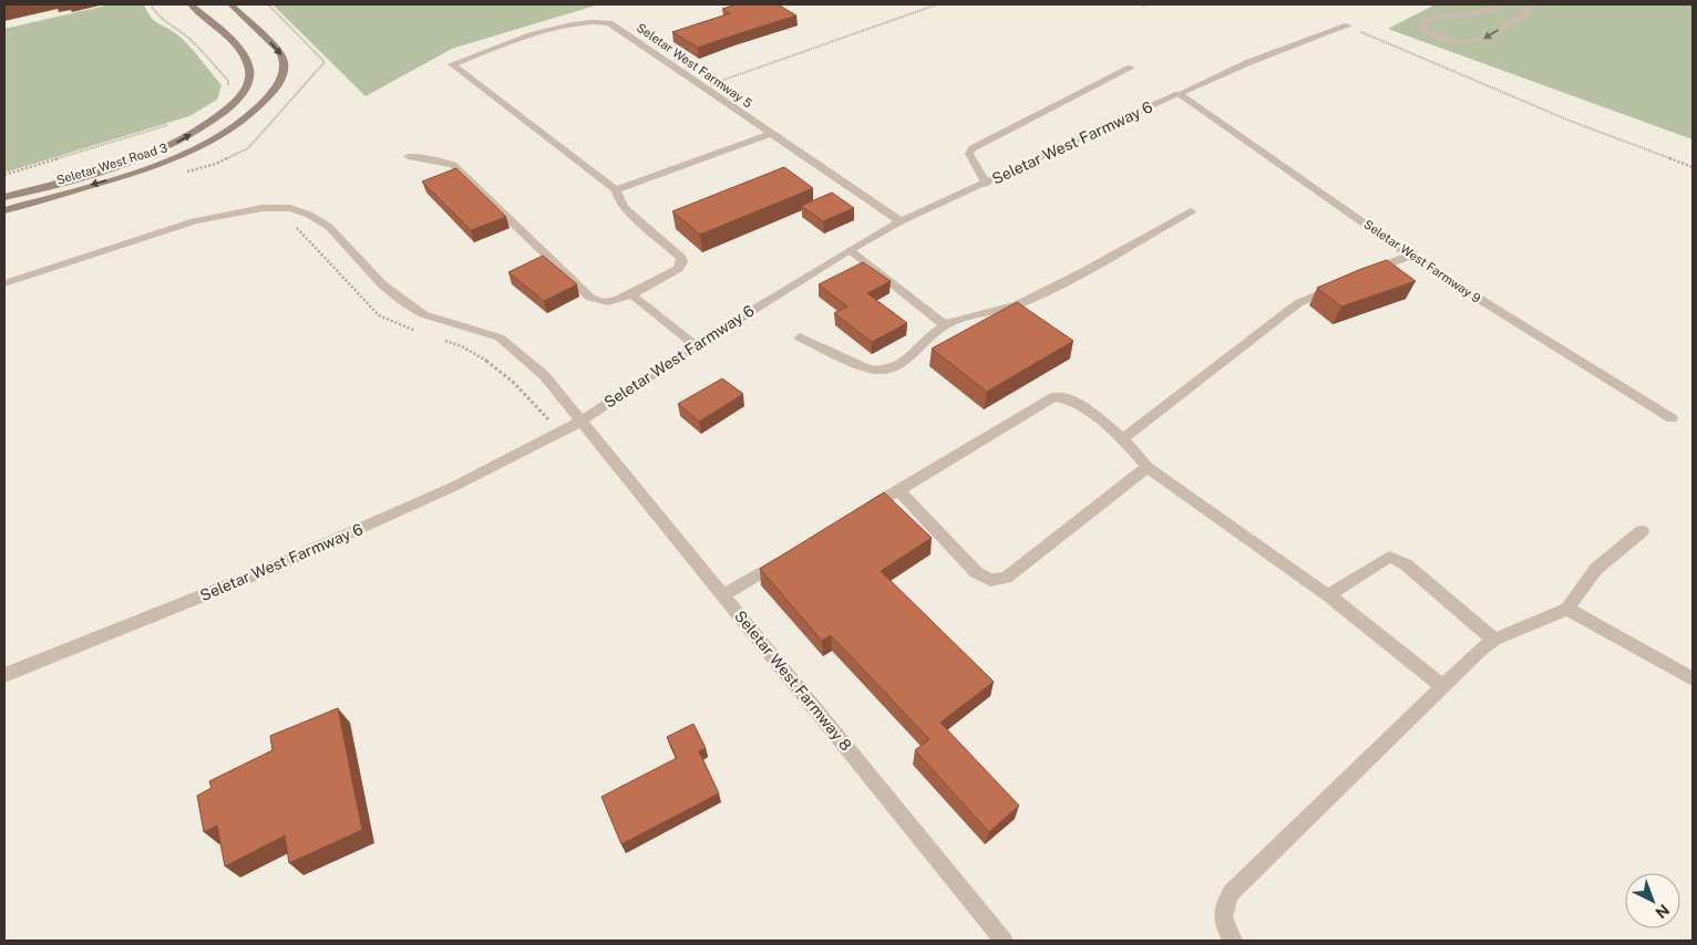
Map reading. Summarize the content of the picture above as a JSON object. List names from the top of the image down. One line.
{"streets":{"main road":["Seletar West Road 3"],"street":["Seletar West Farmway 5","Seletar West Farmway 6","Seletar West Farmway 9","Seletar West Farmway 8"]},"crossings":[["Seletar West Farmway 5","Seletar West Farmway 6"],["Seletar West Farmway 6","Seletar West Farmway 9"],["Seletar West Farmway 6","Seletar West Farmway 8"]],"north":"bottom right"}
